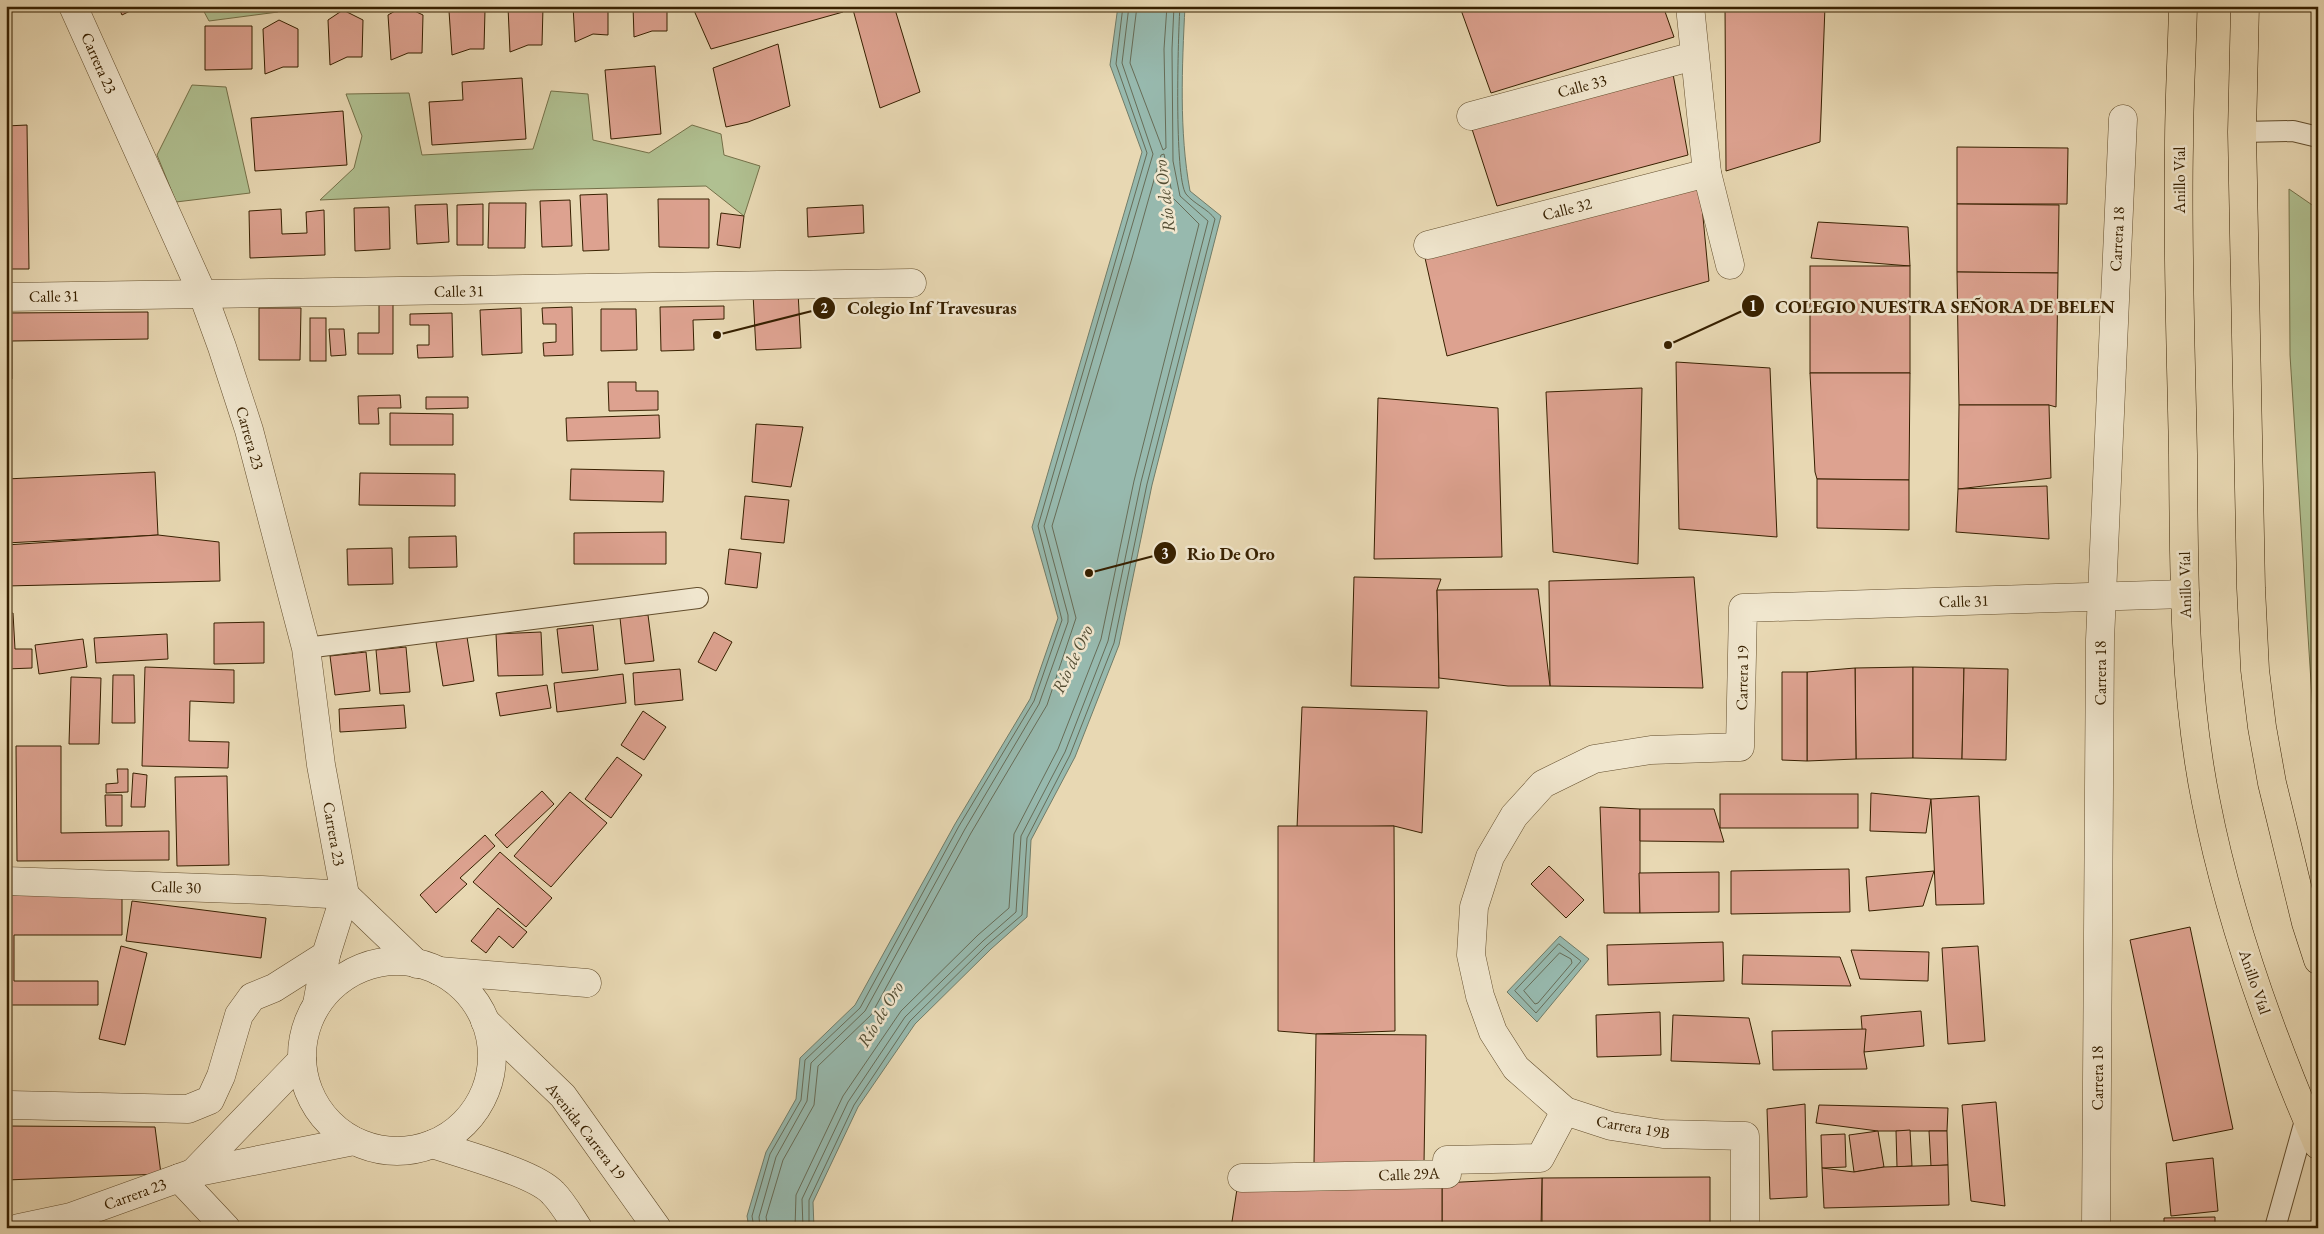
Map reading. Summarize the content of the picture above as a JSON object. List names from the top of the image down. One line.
{"streets":{"highway":["Anillo Víal"],"street":["Carrera 23","Calle 33","Calle 32","Carrera 18","Calle 31","Carrera 19","Calle 30","Carrera 19B","Avenida Carrera 19","Calle 29A"]},"crossings":[["Carrera 23","Calle 31"],["Carrera 23","Calle 30"],["Anillo Víal","Calle 31"],["Carrera 18","Calle 31"],["Calle 31","Carrera 19"],["Carrera 19","Carrera 19B"],["Carrera 19B","Calle 29A"]],"water":["Río de Oro"],"places":["Colegio Inf Travesuras","COLEGIO NUESTRA SEÑORA DE BELEN","Rio De Oro"]}
